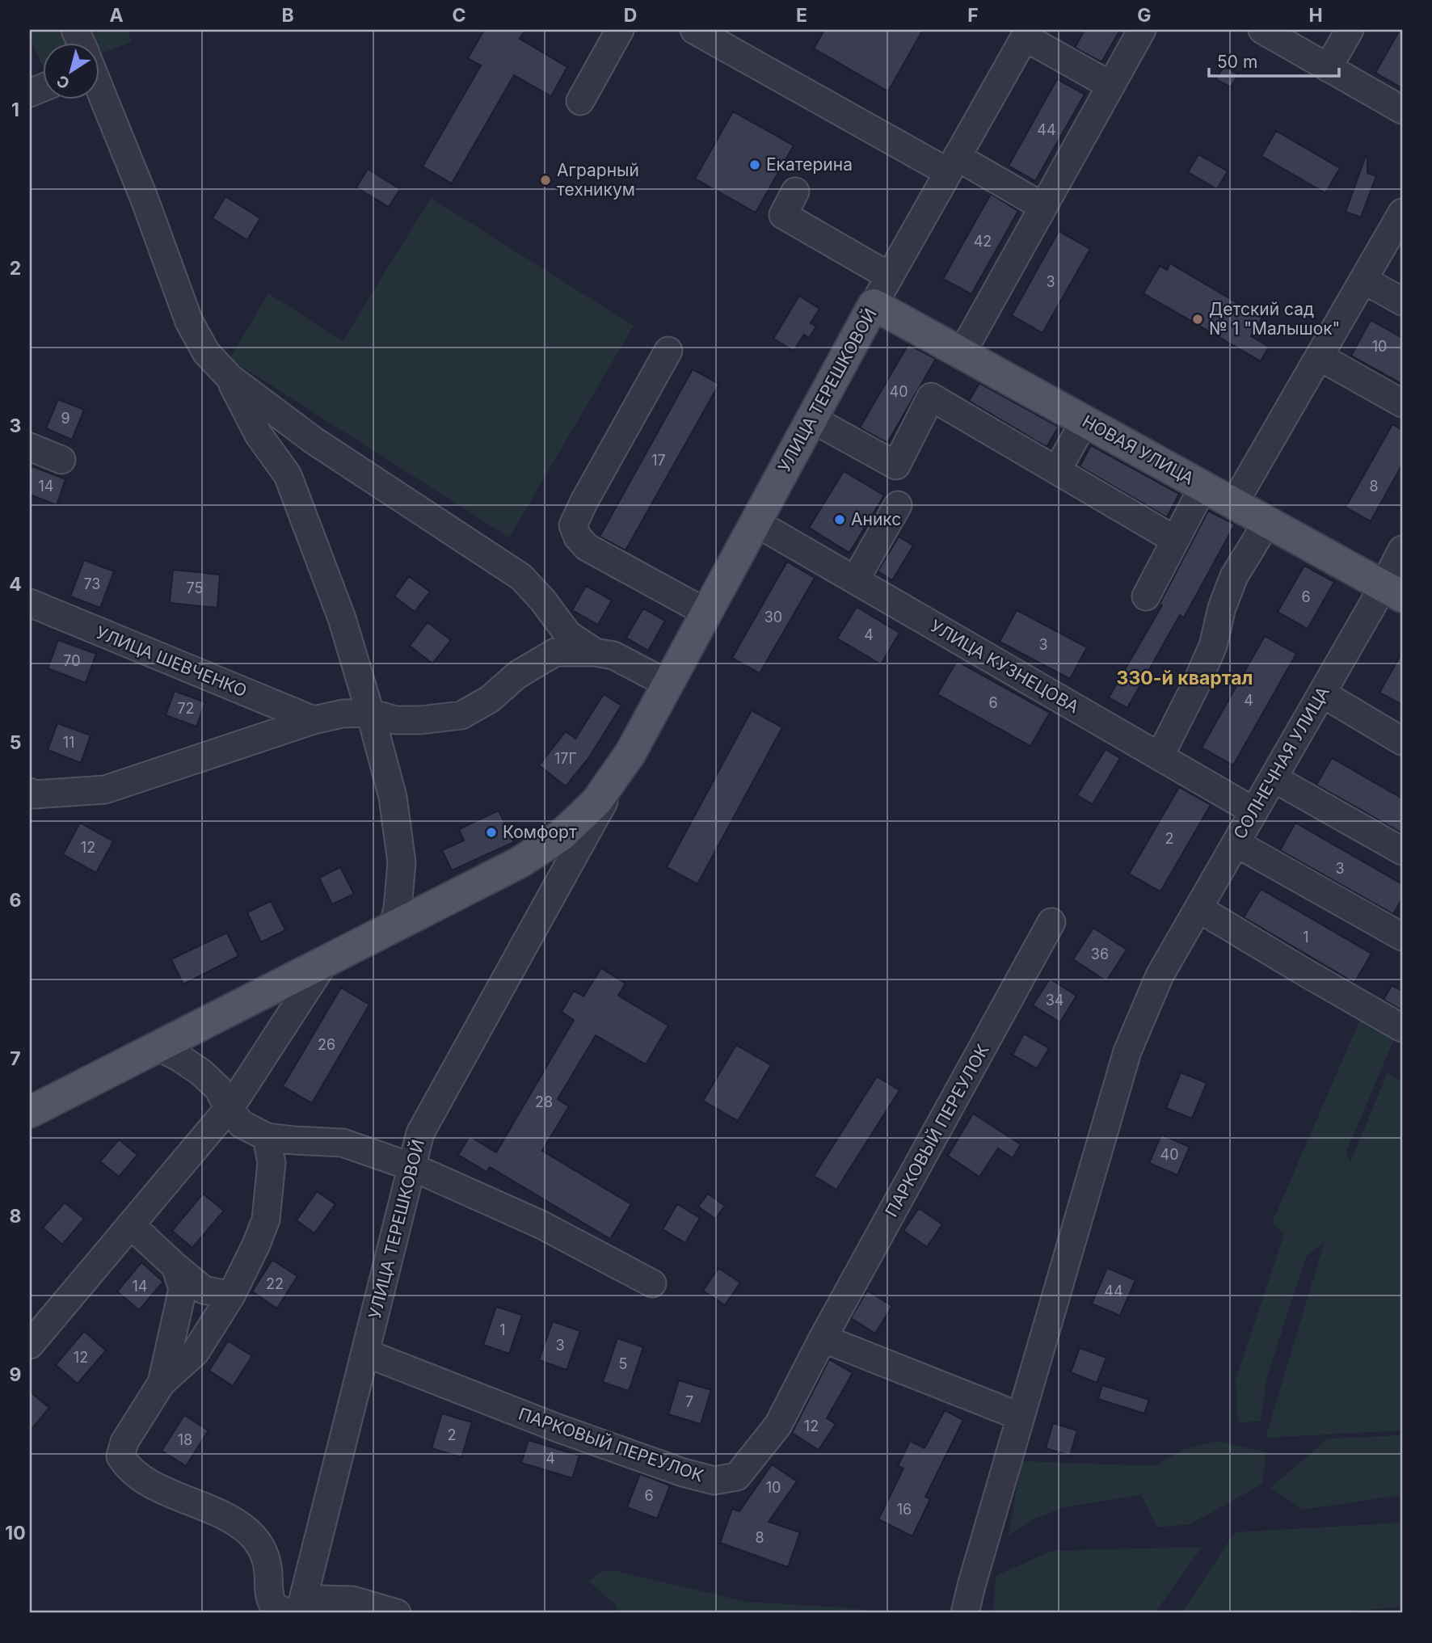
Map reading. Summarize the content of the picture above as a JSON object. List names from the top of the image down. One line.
{"streets":{"main road":["УЛИЦА ТЕРЕШКОВОЙ","НОВАЯ УЛИЦА"],"street":["УЛИЦА ШЕВЧЕНКО","УЛИЦА КУЗНЕЦОВА","СОЛНЕЧНАЯ УЛИЦА","ПАРКОВЫЙ ПЕРЕУЛОК"]},"crossings":[["УЛИЦА ТЕРЕШКОВОЙ","НОВАЯ УЛИЦА"],["УЛИЦА ТЕРЕШКОВОЙ","УЛИЦА КУЗНЕЦОВА"],["УЛИЦА ТЕРЕШКОВОЙ","ПАРКОВЫЙ ПЕРЕУЛОК"],["НОВАЯ УЛИЦА","СОЛНЕЧНАЯ УЛИЦА"],["УЛИЦА КУЗНЕЦОВА","СОЛНЕЧНАЯ УЛИЦА"]],"districts":["330-й квартал"],"places":["Екатерина","Аграрный техникум","Детский сад № 1 \"Малышок\"","Аникс","Комфорт"],"house_numbers":["44","42","3","10","40","9","17","14","8","73","75","6","30","4","3","70","4","6","72","11","17Г","2","12","3","1","36","34","26","28","40","22","14","44","1","3","12","5","7","12","2","18","4","10","6","16","8"],"scale_bar":"50 m","north":"bottom left","grid":{"columns":["A","B","C","D","E","F","G","H"],"rows":["1","2","3","4","5","6","7","8","9","10"]}}
